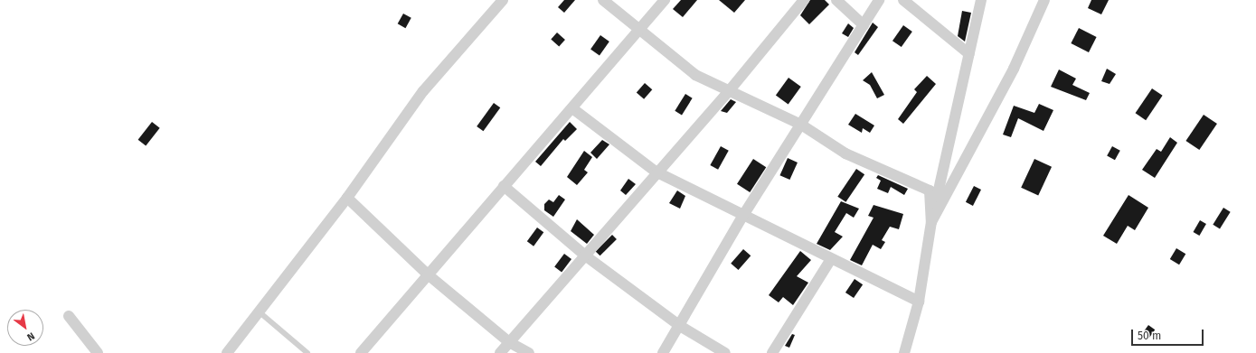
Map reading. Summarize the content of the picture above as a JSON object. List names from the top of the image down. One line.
{"scale_bar":"50 m","north":"bottom right"}
